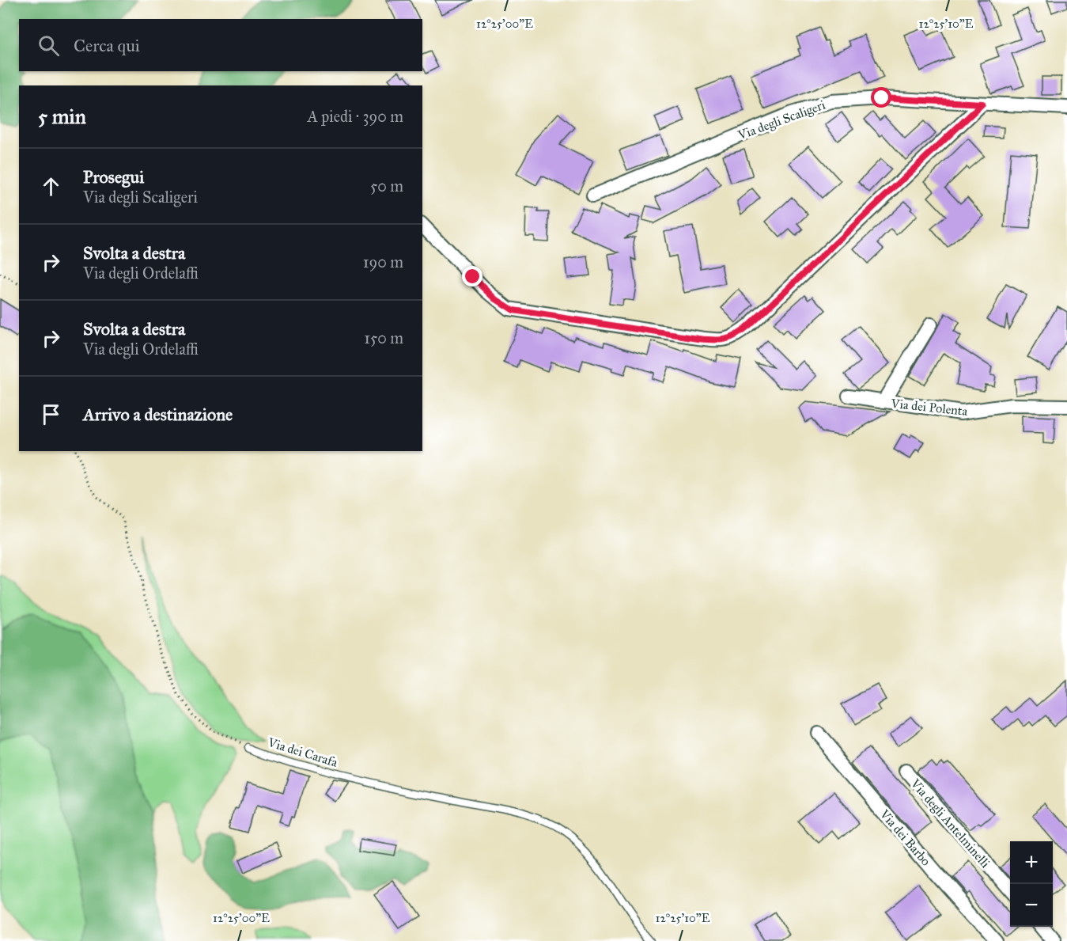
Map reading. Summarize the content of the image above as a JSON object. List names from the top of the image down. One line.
{"streets":{"street":["Via degli Scaligeri","Via dei Polenta","Via degli Antelminelli","Via dei Barbo"],"lane":["Via dei Carafa"]},"page":{"search":"Cerca qui","heading":["5 min","A piedi · 390 m"],"list":[["Prosegui","Via degli Scaligeri","50 m"],["Svolta a destra","Via degli Ordelaffi","190 m"],["Svolta a destra","Via degli Ordelaffi","150 m"],"Arrivo a destinazione"],"map_buttons":["+","−"]},"coordinates":["12°25'00\"E","12°25'10\"E"]}
